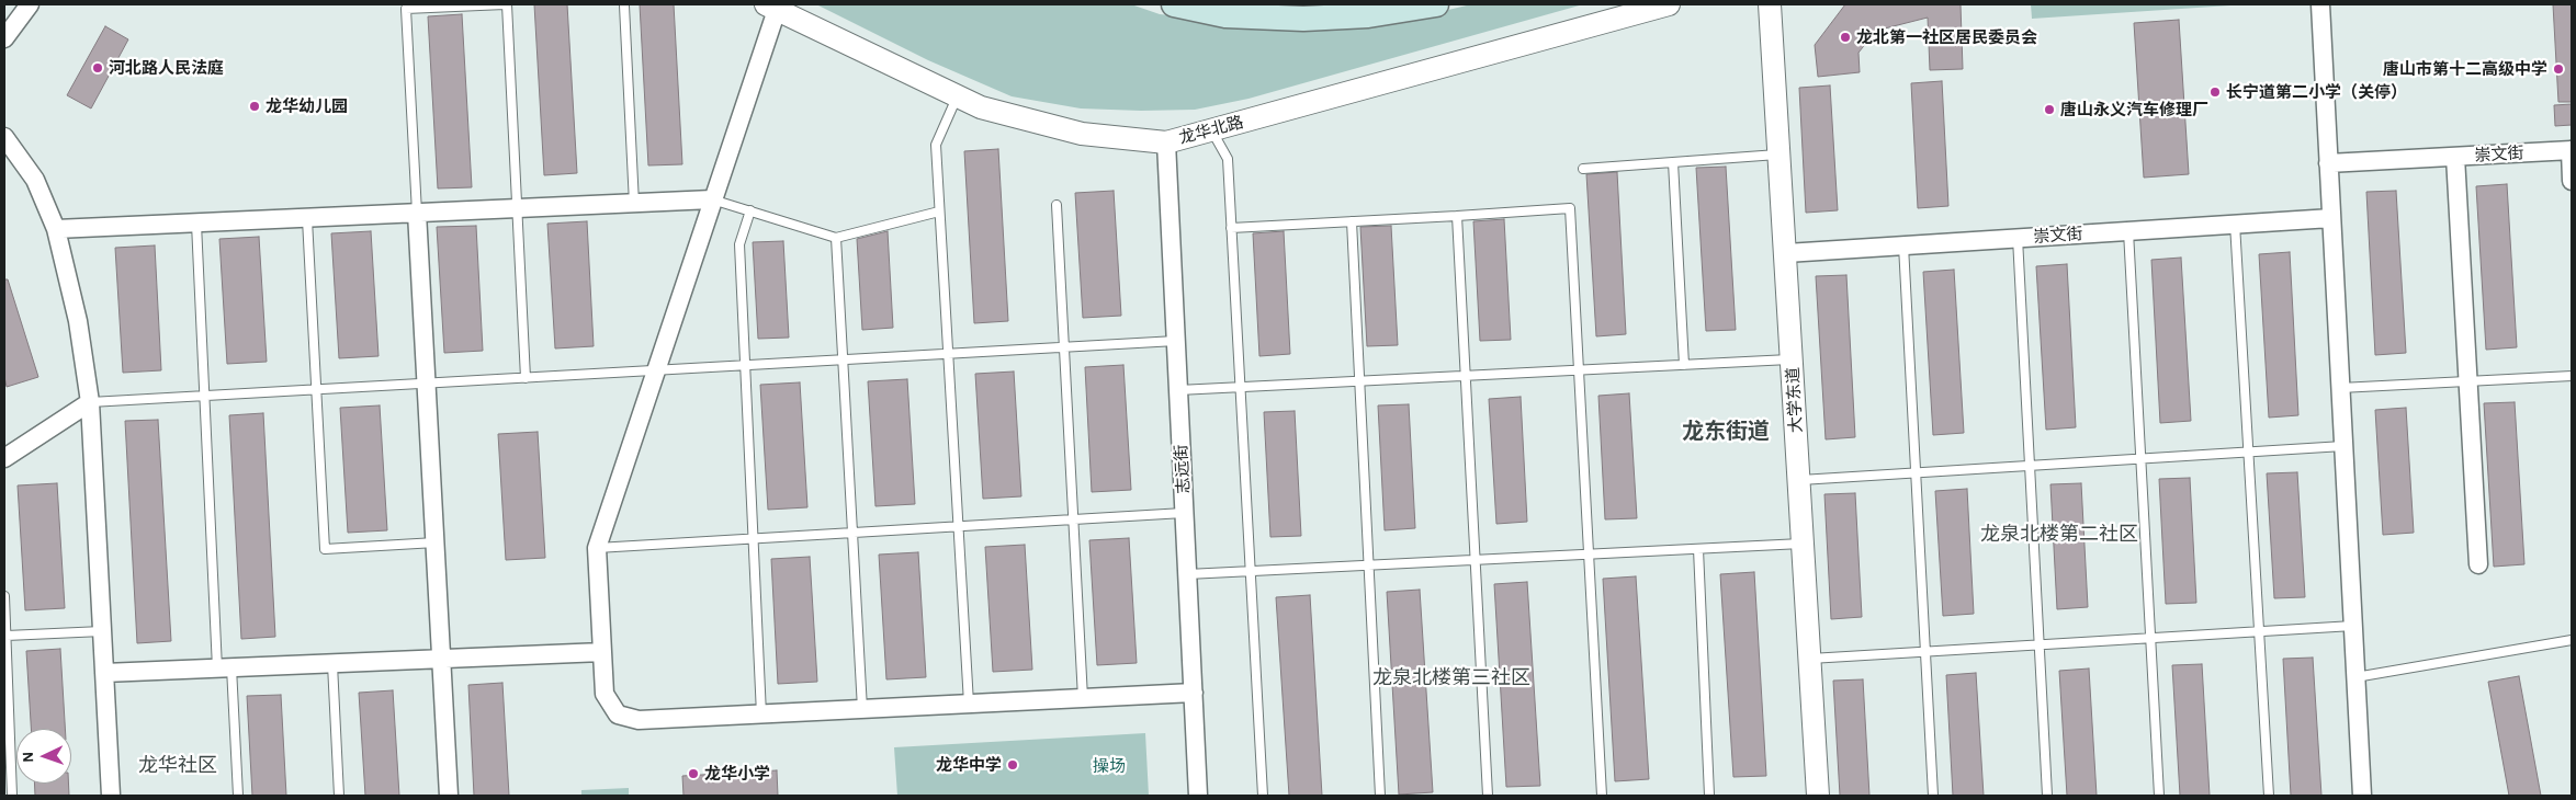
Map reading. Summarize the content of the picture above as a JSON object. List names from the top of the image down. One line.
{"streets":{"street":["龙华北路","崇文街","大学东道","志远街"]},"crossings":[["龙华北路","志远街"],["崇文街","大学东道"]],"districts":["龙东街道","龙泉北楼第二社区","龙泉北楼第三社区","龙华社区"],"parks":["操场"],"places":["龙北第一社区居民委员会","河北路人民法庭","唐山市第十二高级中学","长宁道第二小学（关停）","龙华幼儿园","唐山永义汽车修理厂","龙华中学","龙华小学"],"north":"left"}
